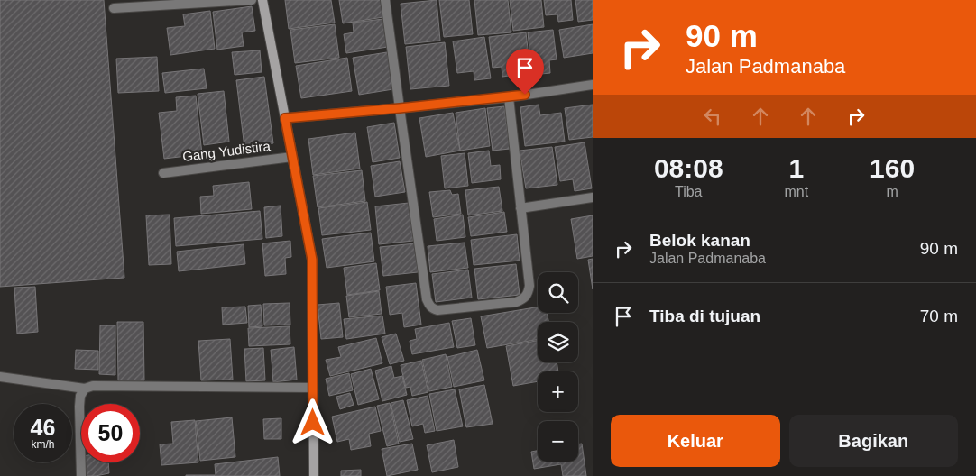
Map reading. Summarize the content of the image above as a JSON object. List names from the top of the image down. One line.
{"streets":{"street":["Gang Yudistira"]},"page":{"turn":["90 m","Jalan Padmanaba"],"eta":["08:08","Tiba","1","mnt","160","m"],"list":[{"name":"Belok kanan","note":"Jalan Padmanaba","value":"90 m"},{"name":"Tiba di tujuan","value":"70 m"}],"map_buttons":["+","−"],"speed":"46 km/h","limit":"50","buttons":["Keluar","Bagikan"]}}
